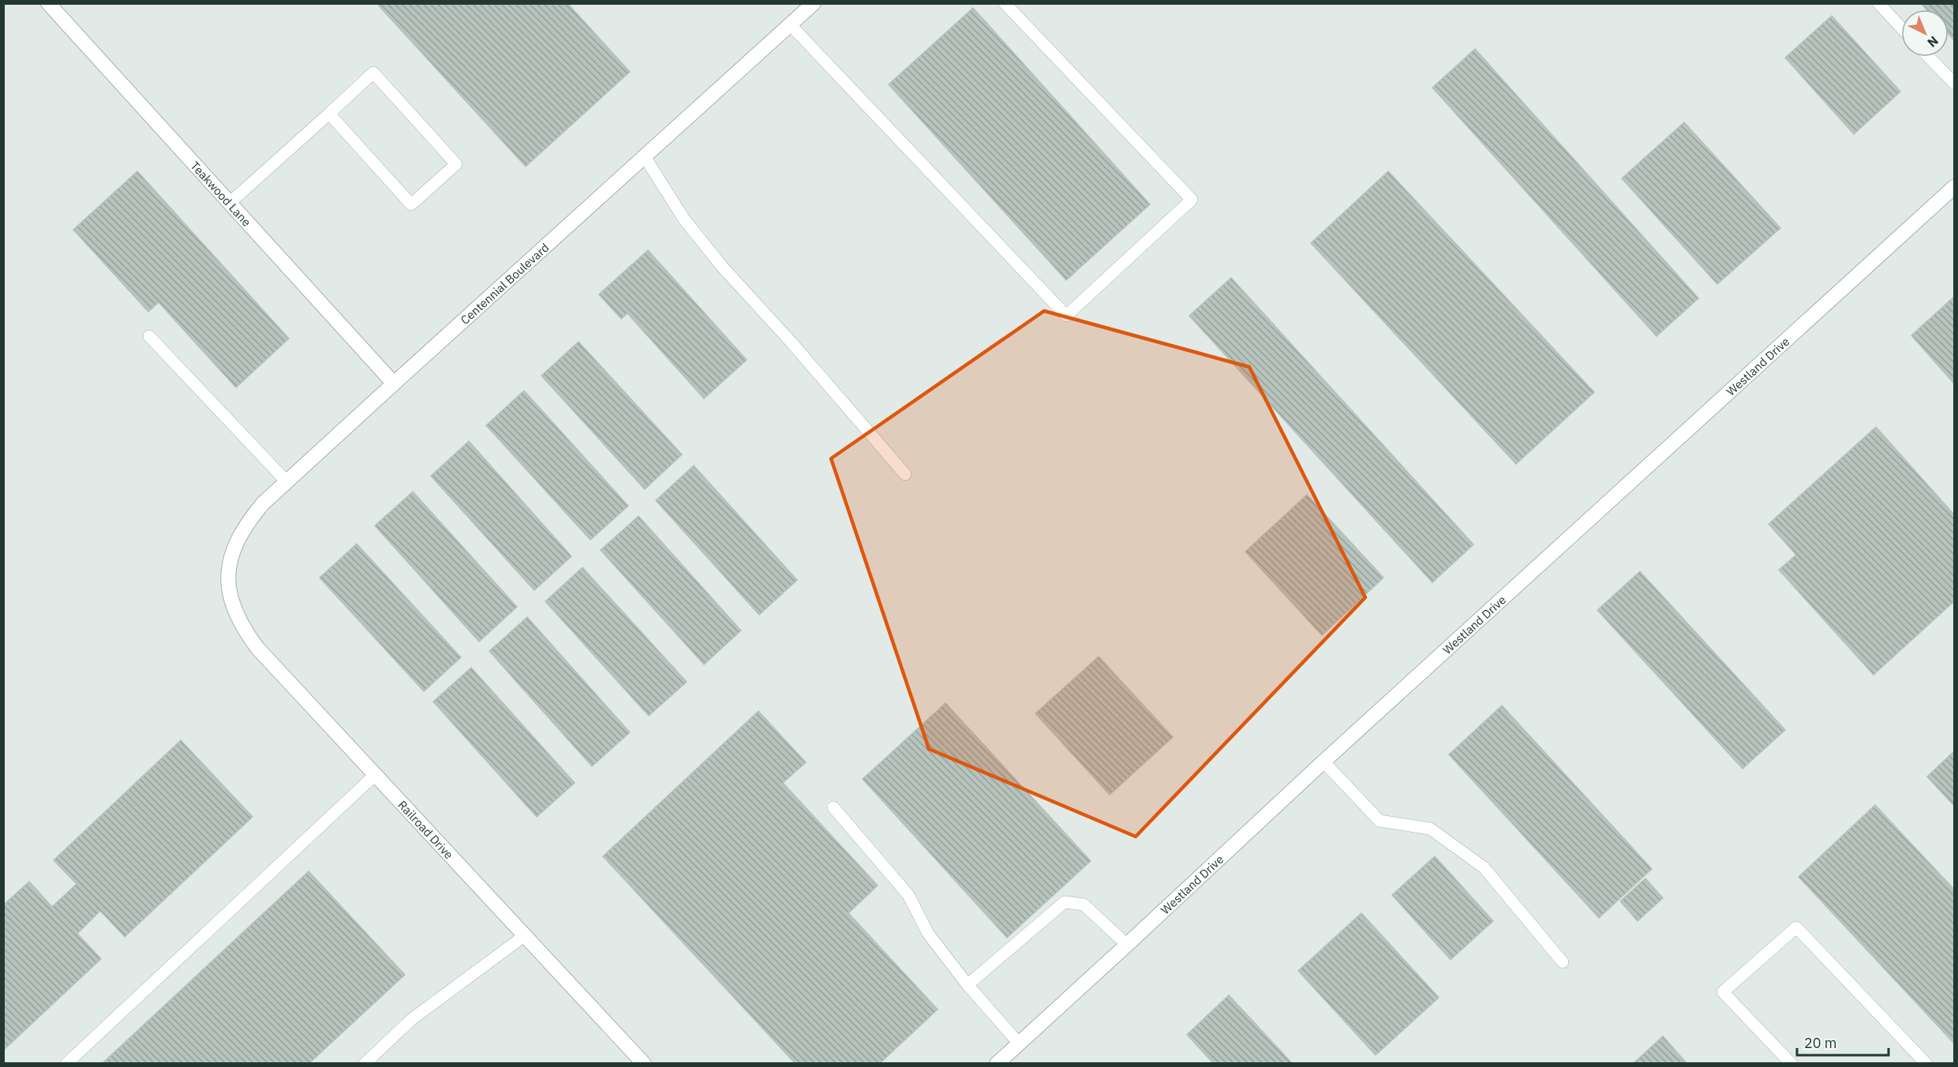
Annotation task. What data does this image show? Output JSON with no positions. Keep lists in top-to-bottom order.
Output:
{
  "streets": {
    "street": [
      "Teakwood Lane",
      "Centennial Boulevard",
      "Westland Drive",
      "Railroad Drive"
    ]
  },
  "crossings": [
    ["Teakwood Lane", "Centennial Boulevard"],
    ["Centennial Boulevard", "Railroad Drive"]
  ],
  "scale_bar": "20 m",
  "north": "bottom right"
}
